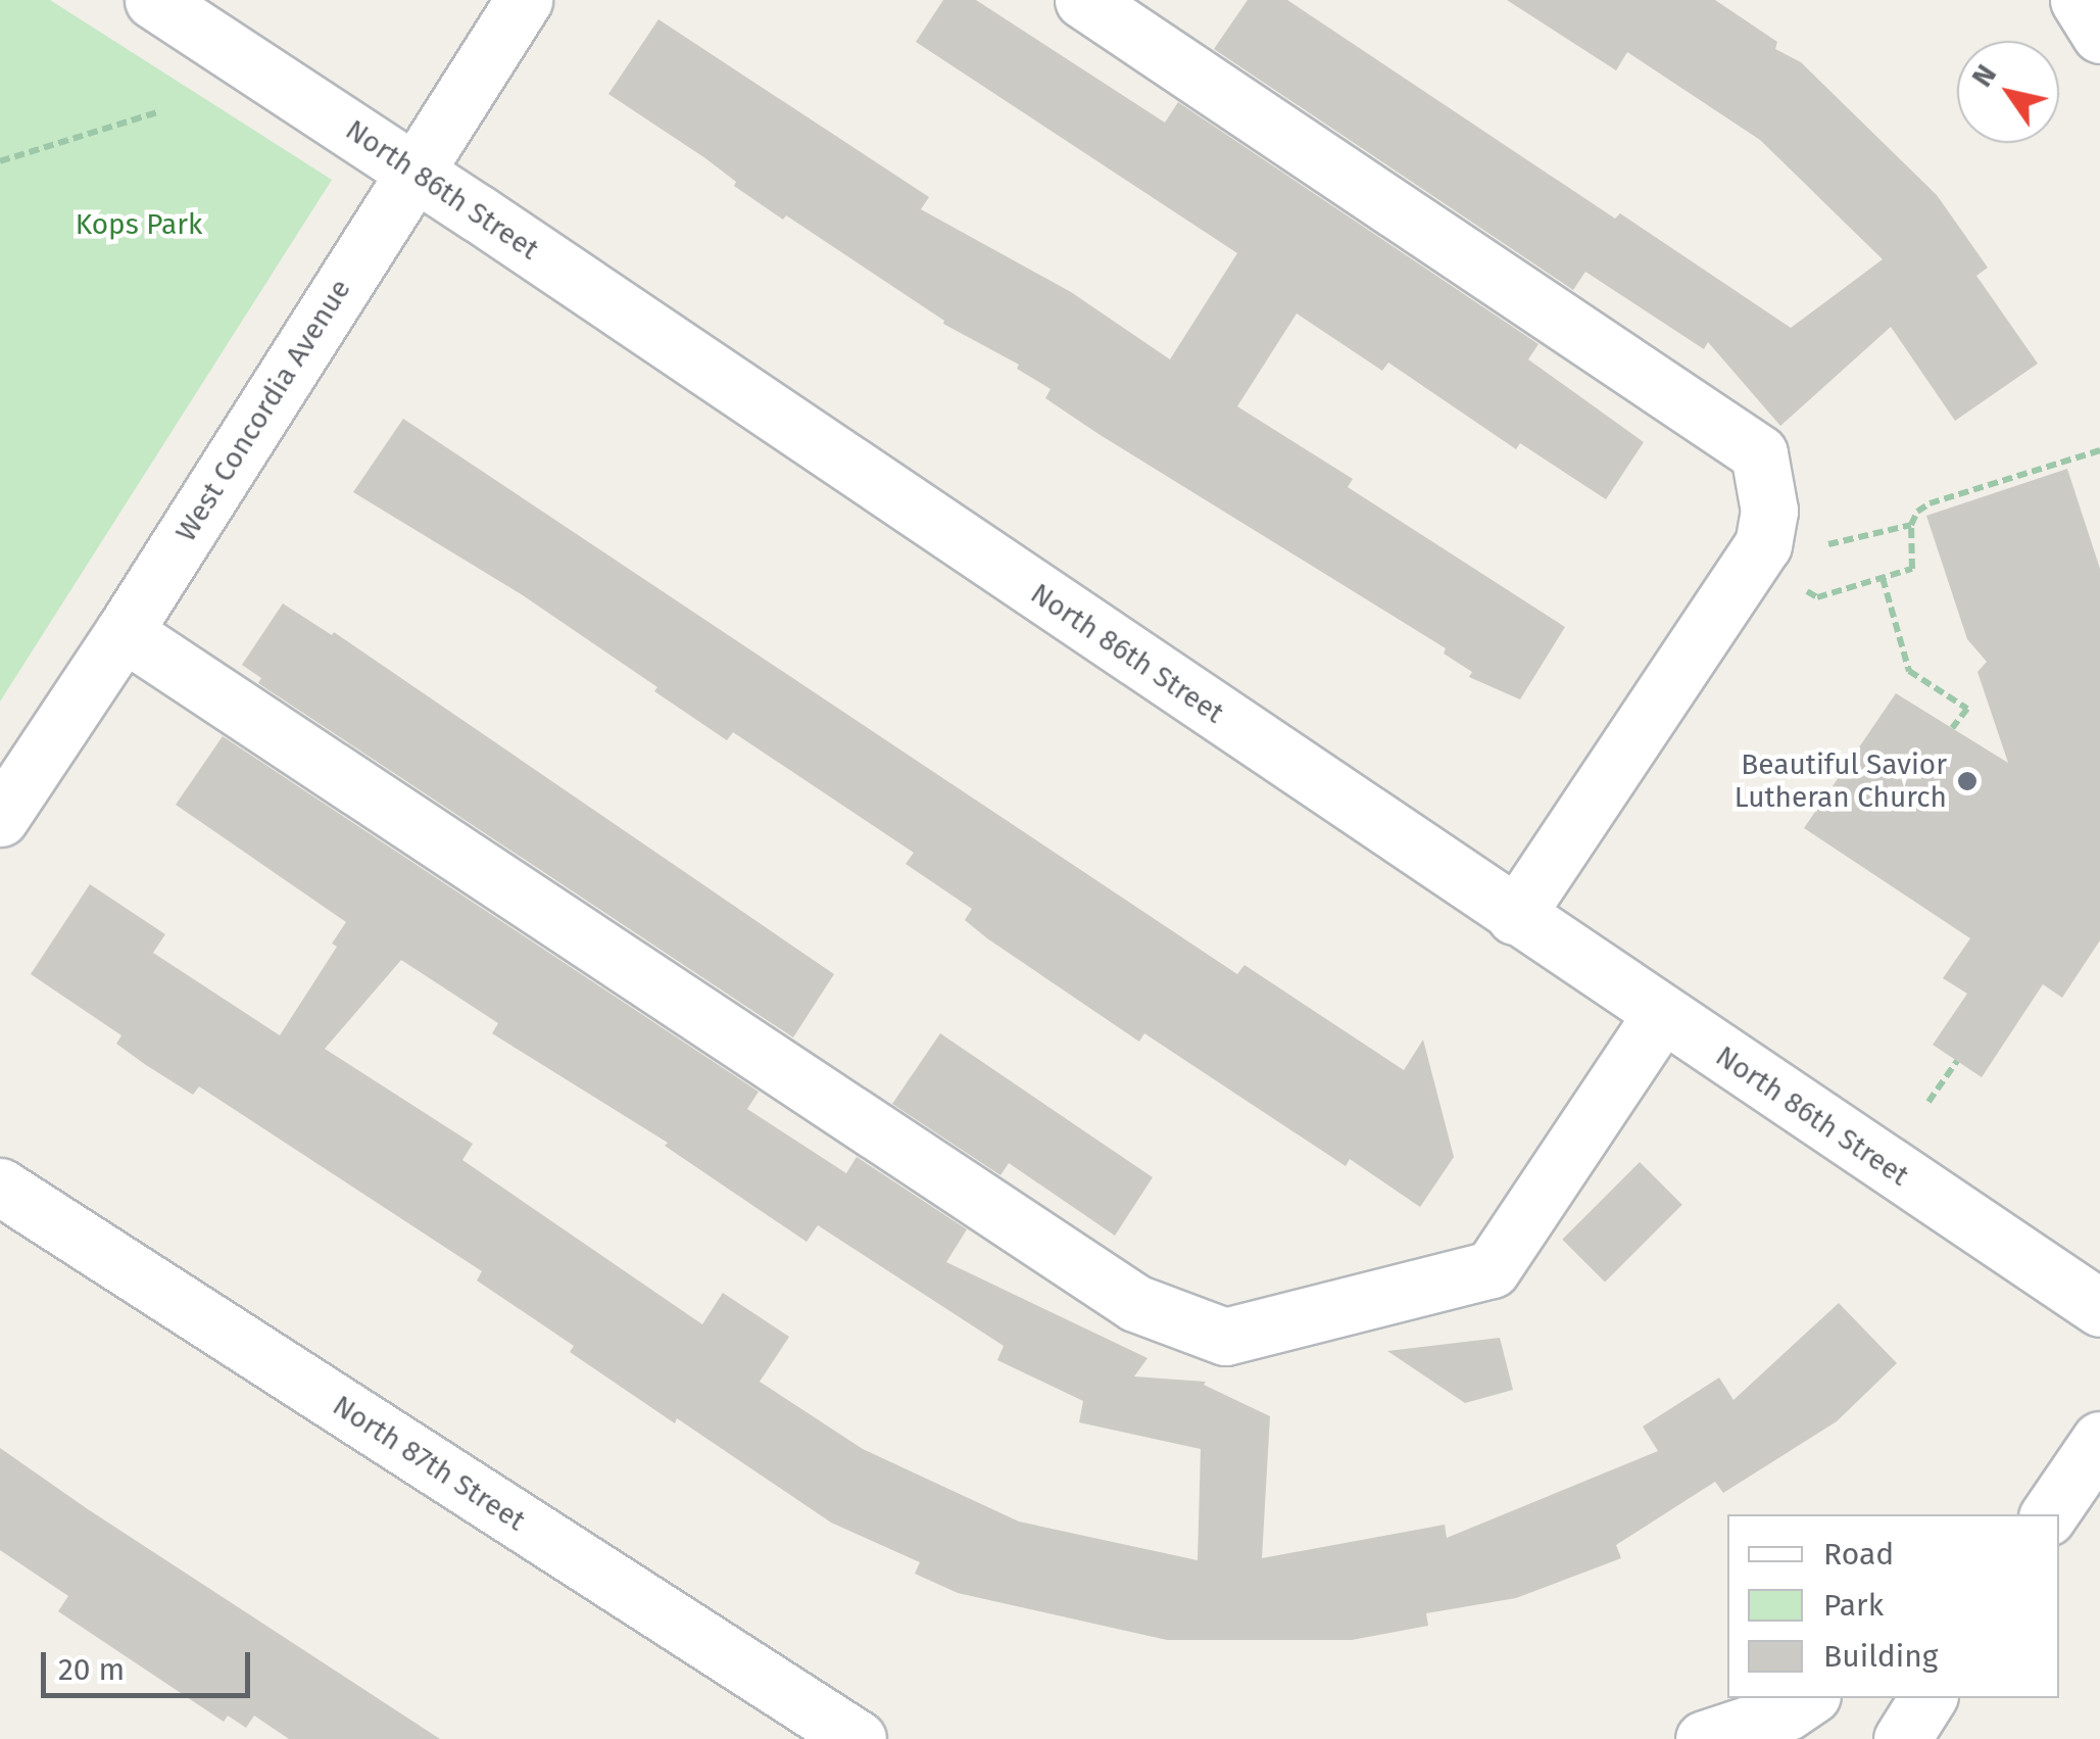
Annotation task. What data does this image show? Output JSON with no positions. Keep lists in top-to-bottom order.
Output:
{
  "streets": {
    "street": ["North 86th Street", "West Concordia Avenue", "North 87th Street"]
  },
  "crossings": [
    ["North 86th Street", "West Concordia Avenue"]
  ],
  "parks": ["Kops Park"],
  "places": ["Beautiful Savior Lutheran Church"],
  "legend": ["Road", "Park", "Building"],
  "scale_bar": "20 m",
  "north": "top left"
}
